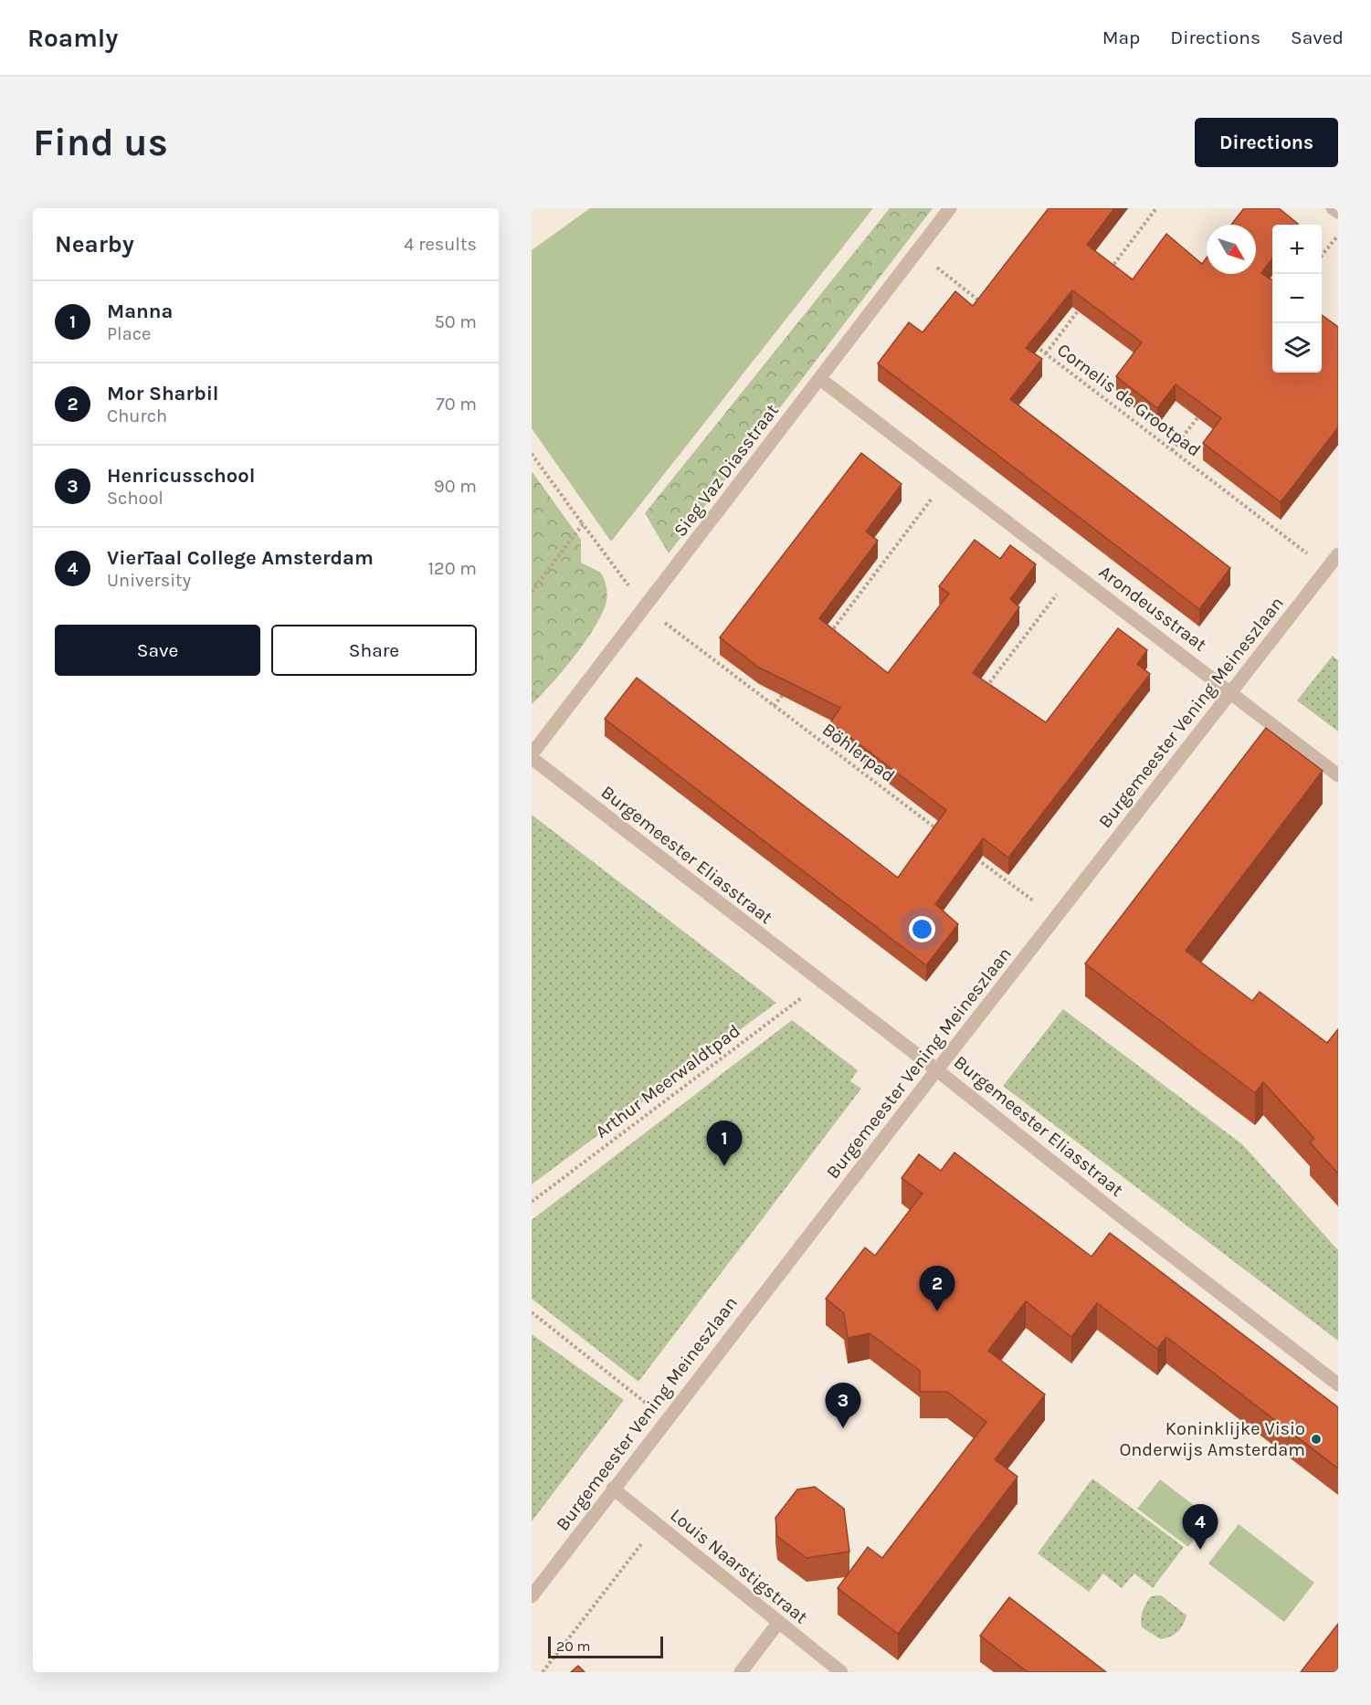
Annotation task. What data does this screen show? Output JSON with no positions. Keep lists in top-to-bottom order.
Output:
{
  "streets": {
    "street": [
      "Sieg Vaz Diasstraat",
      "Arondeusstraat",
      "Burgemeester Vening Meineszlaan",
      "Burgemeester Eliasstraat",
      "Louis Naarstigstraat"
    ],
    "path": ["Cornelis de Grootpad", "Böhlerpad", "Arthur Meerwaldtpad"]
  },
  "crossings": [
    ["Cornelis de Grootpad", "Burgemeester Vening Meineszlaan"],
    ["Sieg Vaz Diasstraat", "Arondeusstraat"],
    ["Sieg Vaz Diasstraat", "Böhlerpad"],
    ["Sieg Vaz Diasstraat", "Burgemeester Eliasstraat"],
    ["Arondeusstraat", "Burgemeester Vening Meineszlaan"],
    ["Burgemeester Vening Meineszlaan", "Burgemeester Eliasstraat"],
    ["Burgemeester Vening Meineszlaan", "Louis Naarstigstraat"],
    ["Burgemeester Eliasstraat", "Arthur Meerwaldtpad"]
  ],
  "places": ["Koninklijke Visio Onderwijs Amsterdam"],
  "scale_bar": "20 m",
  "north": "bottom right",
  "page": {
    "header": "Roamly",
    "nav": ["Map", "Directions", "Saved"],
    "buttons": [
      "Directions",
      ["Save", "Share"]
    ],
    "title": "Find us",
    "heading": ["Nearby", "4 results"],
    "map_buttons": ["+", "−"],
    "list": [
      {
        "mark": "1",
        "name": "Manna",
        "note": "Place",
        "value": "50 m"
      },
      {
        "mark": "2",
        "name": "Mor Sharbil",
        "note": "Church",
        "value": "70 m"
      },
      {
        "mark": "3",
        "name": "Henricusschool",
        "note": "School",
        "value": "90 m"
      },
      {
        "mark": "4",
        "name": "VierTaal College Amsterdam",
        "note": "University",
        "value": "120 m"
      }
    ],
    "pins": [
      "1",
      "2",
      "3",
      "4"
    ],
    "scale": "20 m"
  }
}
